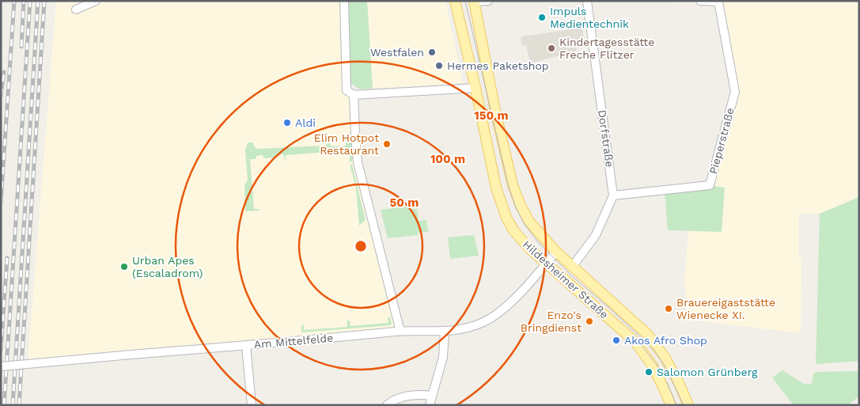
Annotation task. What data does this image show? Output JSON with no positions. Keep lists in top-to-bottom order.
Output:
{
  "streets": {
    "main road": ["Hildesheimer Straße"],
    "street": ["Dorfstraße", "Pieperstraße", "Am Mittelfelde"]
  },
  "crossings": [
    ["Dorfstraße", "Pieperstraße"],
    ["Hildesheimer Straße", "Am Mittelfelde"]
  ],
  "places": [
    "Impuls Medientechnik",
    "Kindertagesstätte Freche Flitzer",
    "Westfalen",
    "Hermes Paketshop",
    "Aldi",
    "Elim Hotpot Restaurant",
    "Urban Apes (Escaladrom)",
    "Brauereigaststätte Wienecke XI.",
    "Enzo's Bringdienst",
    "Akos Afro Shop",
    "Salomon Grünberg"
  ],
  "rings": ["150 m", "100 m", "50 m"]
}
